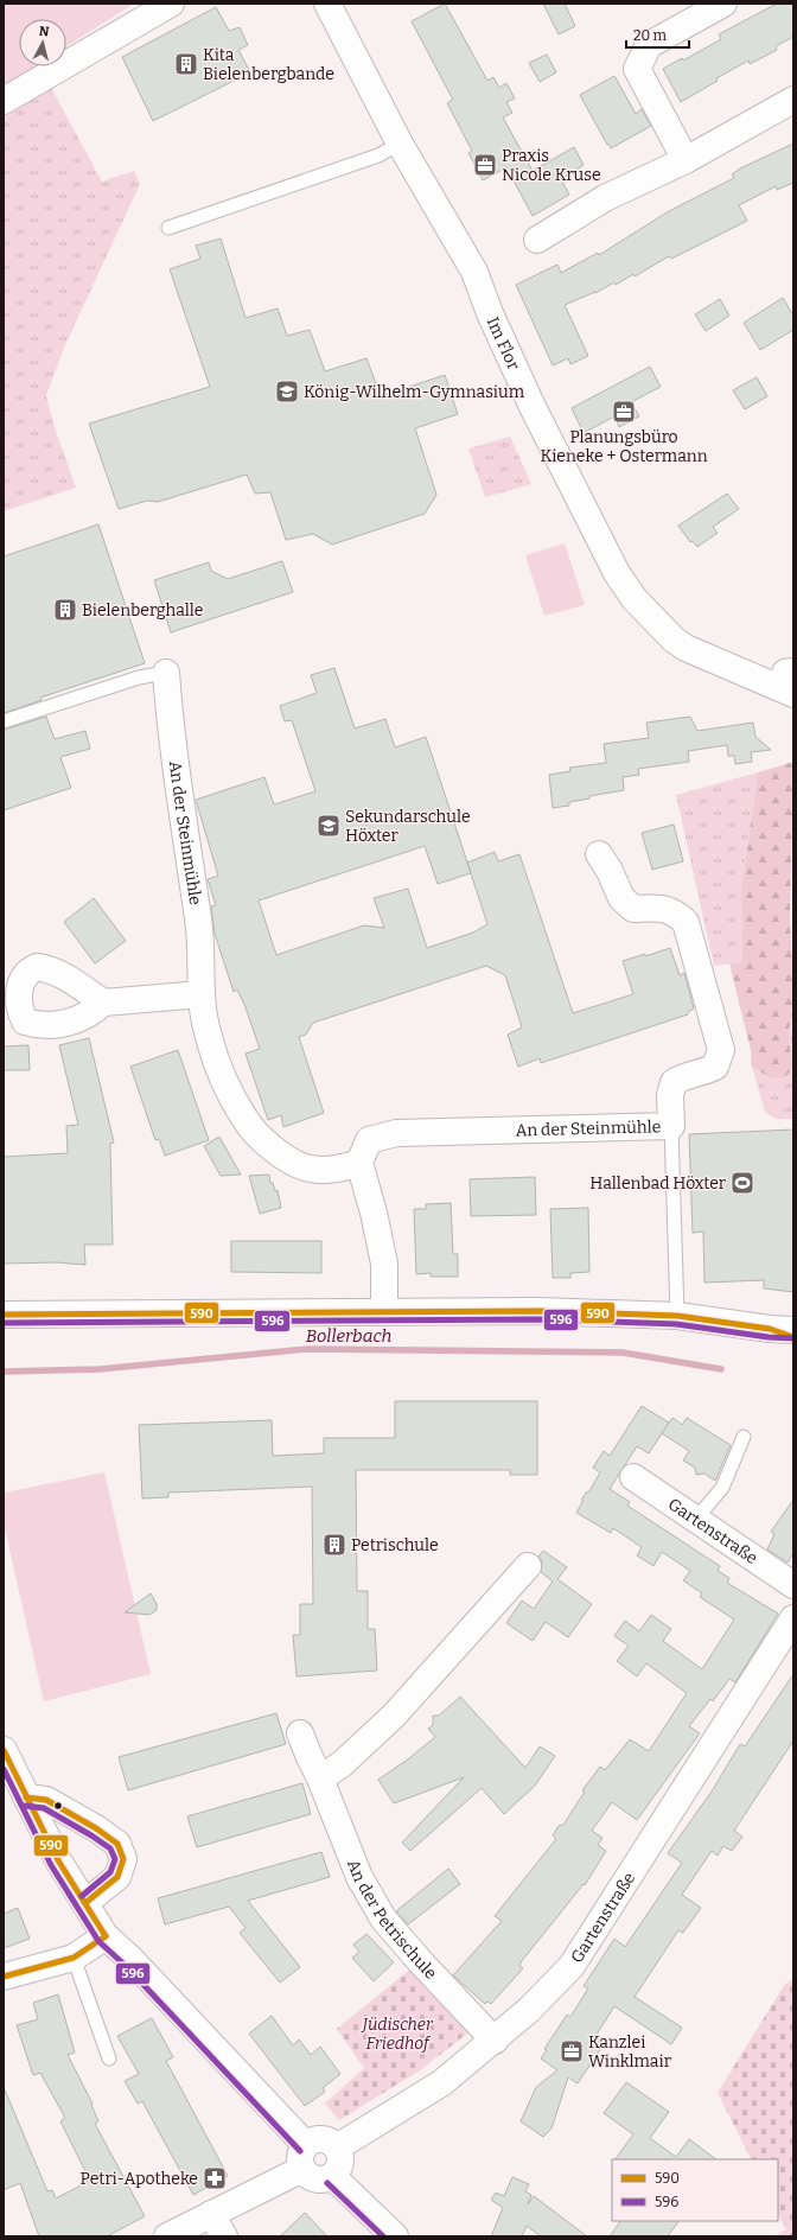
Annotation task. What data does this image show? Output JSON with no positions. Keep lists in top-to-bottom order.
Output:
{
  "streets": {
    "street": [
      "Im Flor",
      "An der Steinmühle",
      "Gartenstraße",
      "An der Petrischule"
    ]
  },
  "crossings": [
    ["Gartenstraße", "An der Petrischule"]
  ],
  "water": ["Bollerbach"],
  "parks": ["Jüdischer Friedhof"],
  "places": {
    "building": ["Kita Bielenbergbande", "Bielenberghalle", "Petrischule"],
    "office": ["Praxis Nicole Kruse", "Planungsbüro Kieneke + Ostermann", "Kanzlei Winklmair"],
    "school or university": ["König-Wilhelm-Gymnasium", "Sekundarschule Höxter"],
    "sports": ["Hallenbad Höxter"],
    "pharmacy": ["Petri-Apotheke"]
  },
  "lines": ["transit line 590", "transit line 596"],
  "legend": ["590", "596"],
  "scale_bar": "20 m",
  "north": "top"
}
